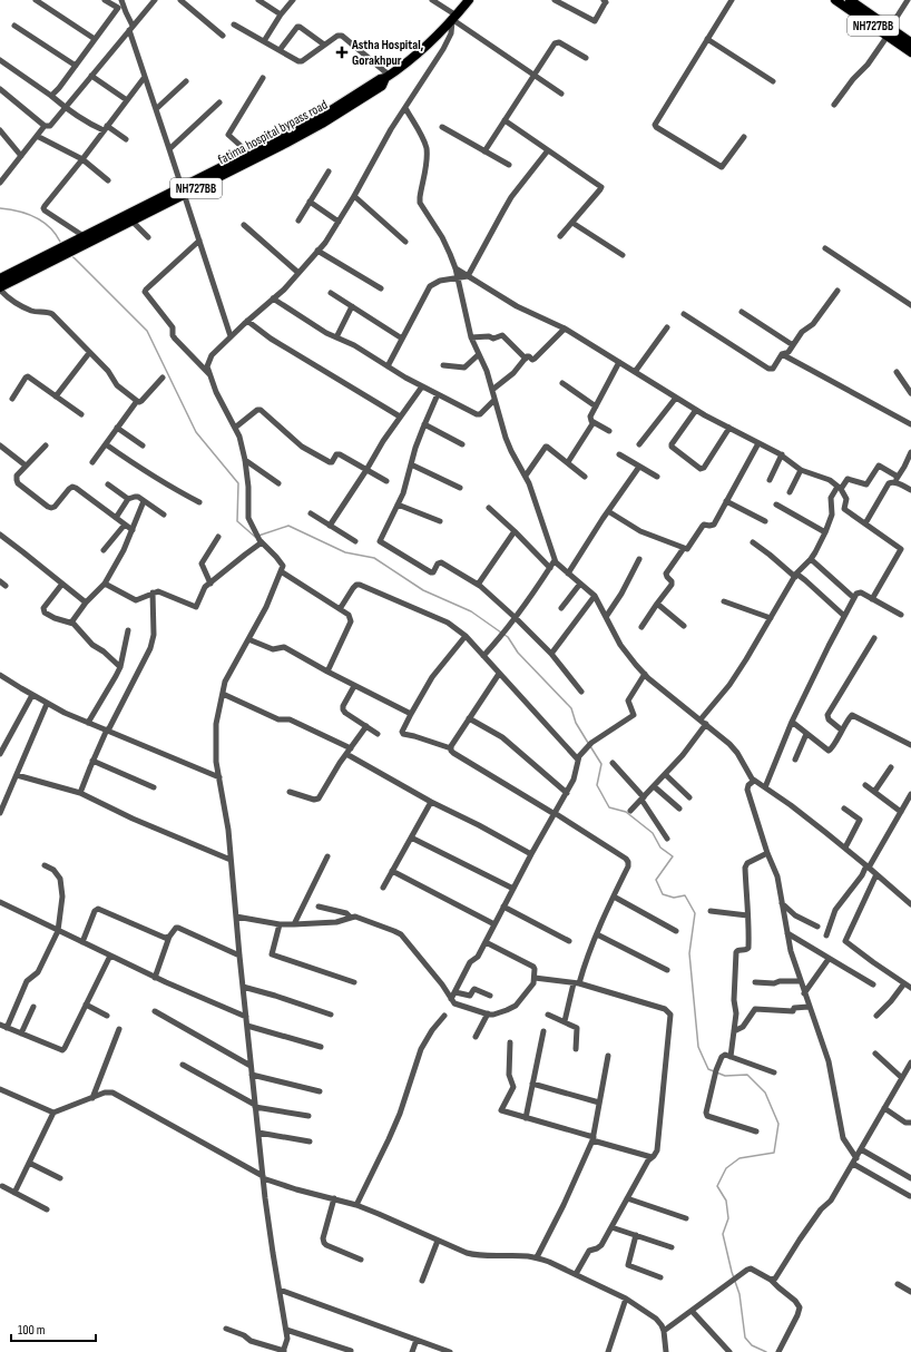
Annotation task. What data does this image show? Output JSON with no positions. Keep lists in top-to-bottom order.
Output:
{
  "streets": {
    "highway": ["NH727BB", "fatima hospital bypass road"]
  },
  "places": {
    "health": ["Astha Hospital, Gorakhpur"]
  },
  "scale_bar": "100 m"
}
